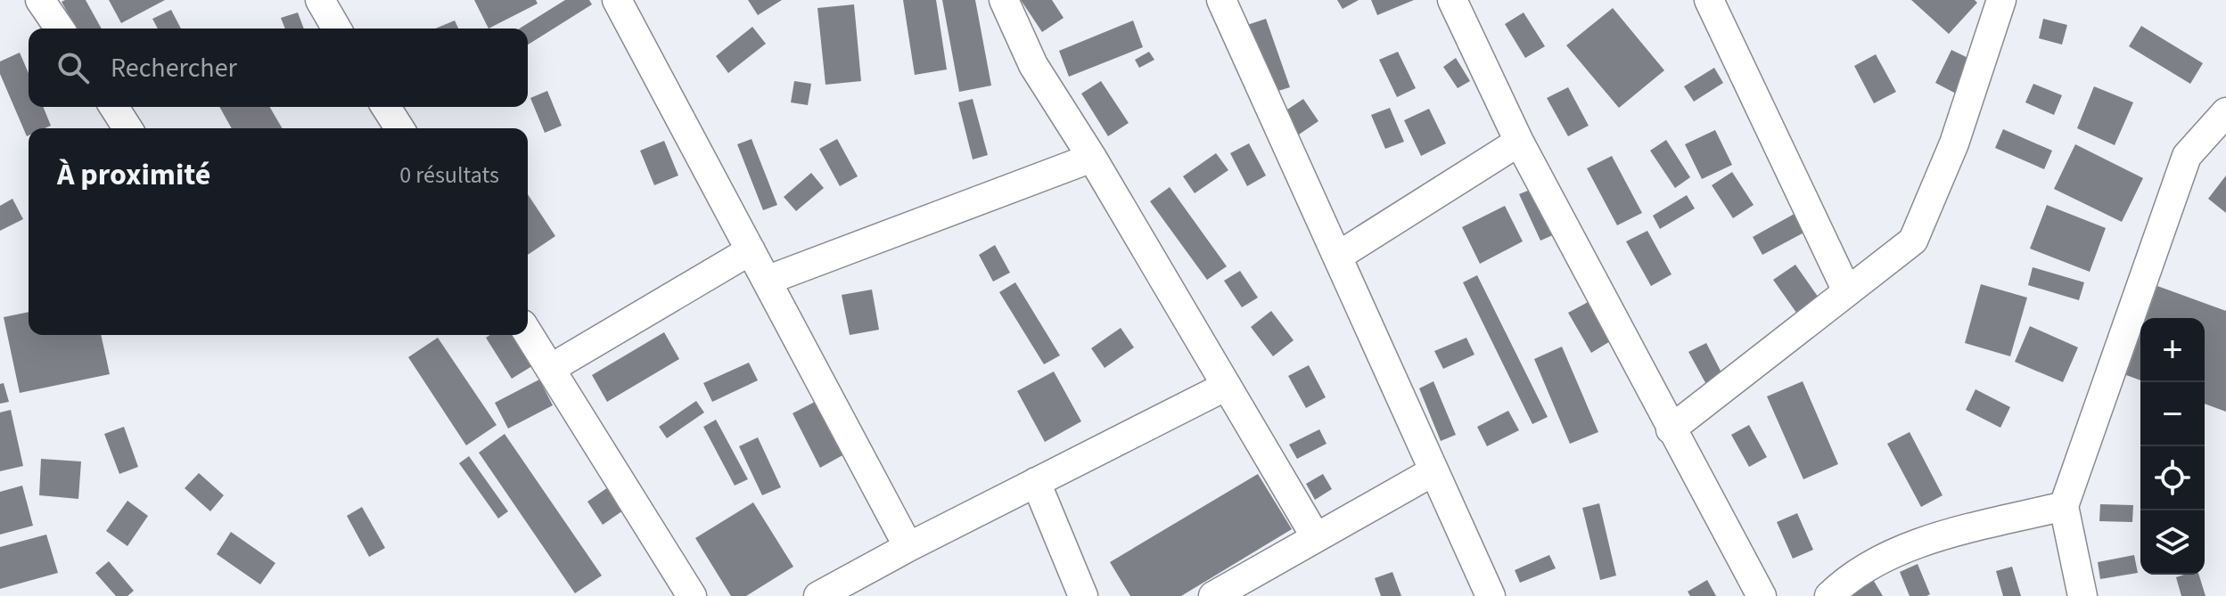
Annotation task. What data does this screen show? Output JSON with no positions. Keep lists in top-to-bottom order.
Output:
{
  "page": {
    "search": "Rechercher",
    "heading": ["À proximité", "0 résultats"],
    "map_buttons": ["+", "−"]
  }
}
